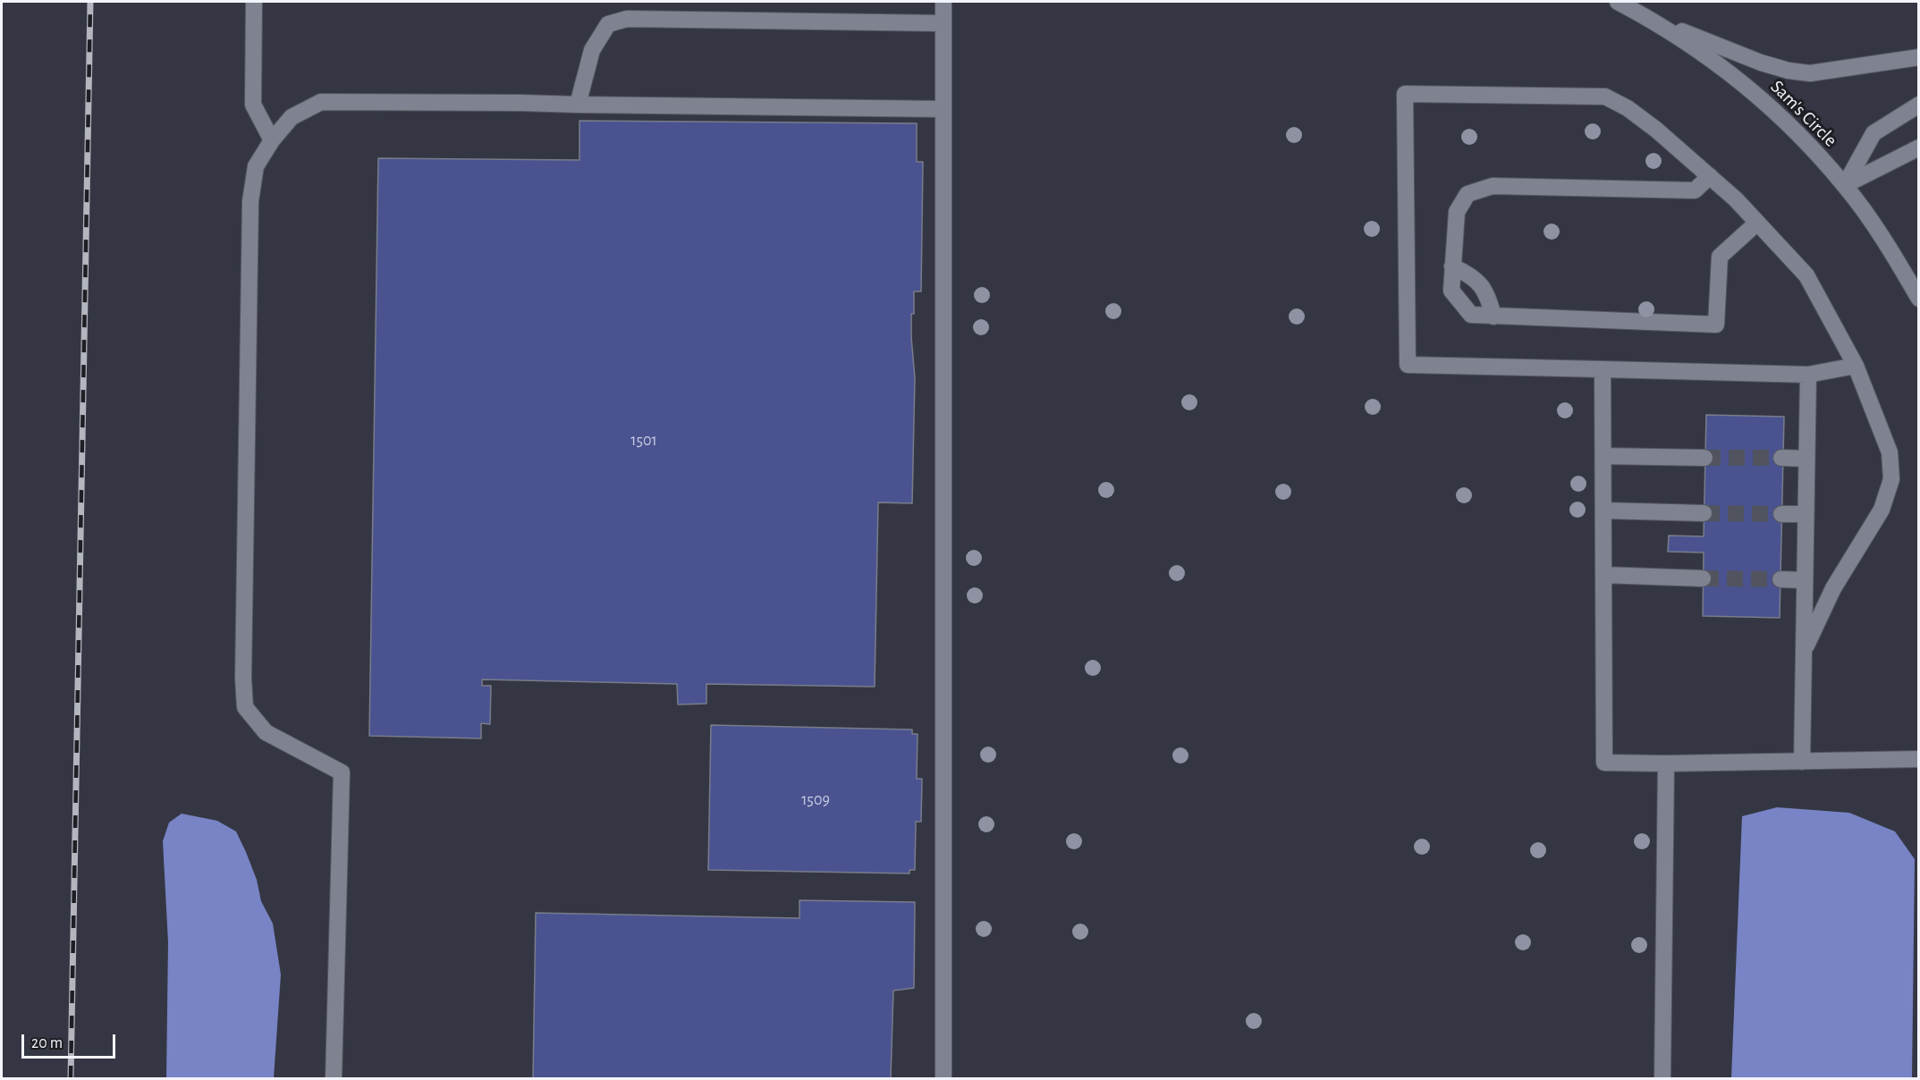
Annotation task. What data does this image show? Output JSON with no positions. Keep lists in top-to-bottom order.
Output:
{
  "streets": {
    "street": ["Sam's Circle"]
  },
  "house_numbers": ["1501", "1509"],
  "scale_bar": "20 m"
}
